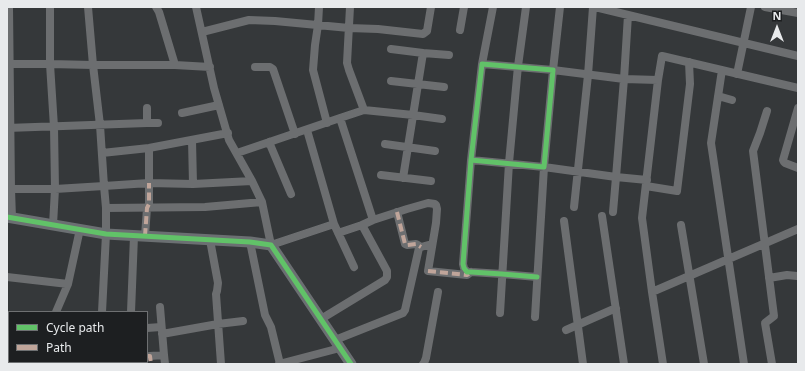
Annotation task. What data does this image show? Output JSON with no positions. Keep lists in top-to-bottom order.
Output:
{
  "legend": ["Cycle path", "Path"],
  "north": "top"
}
